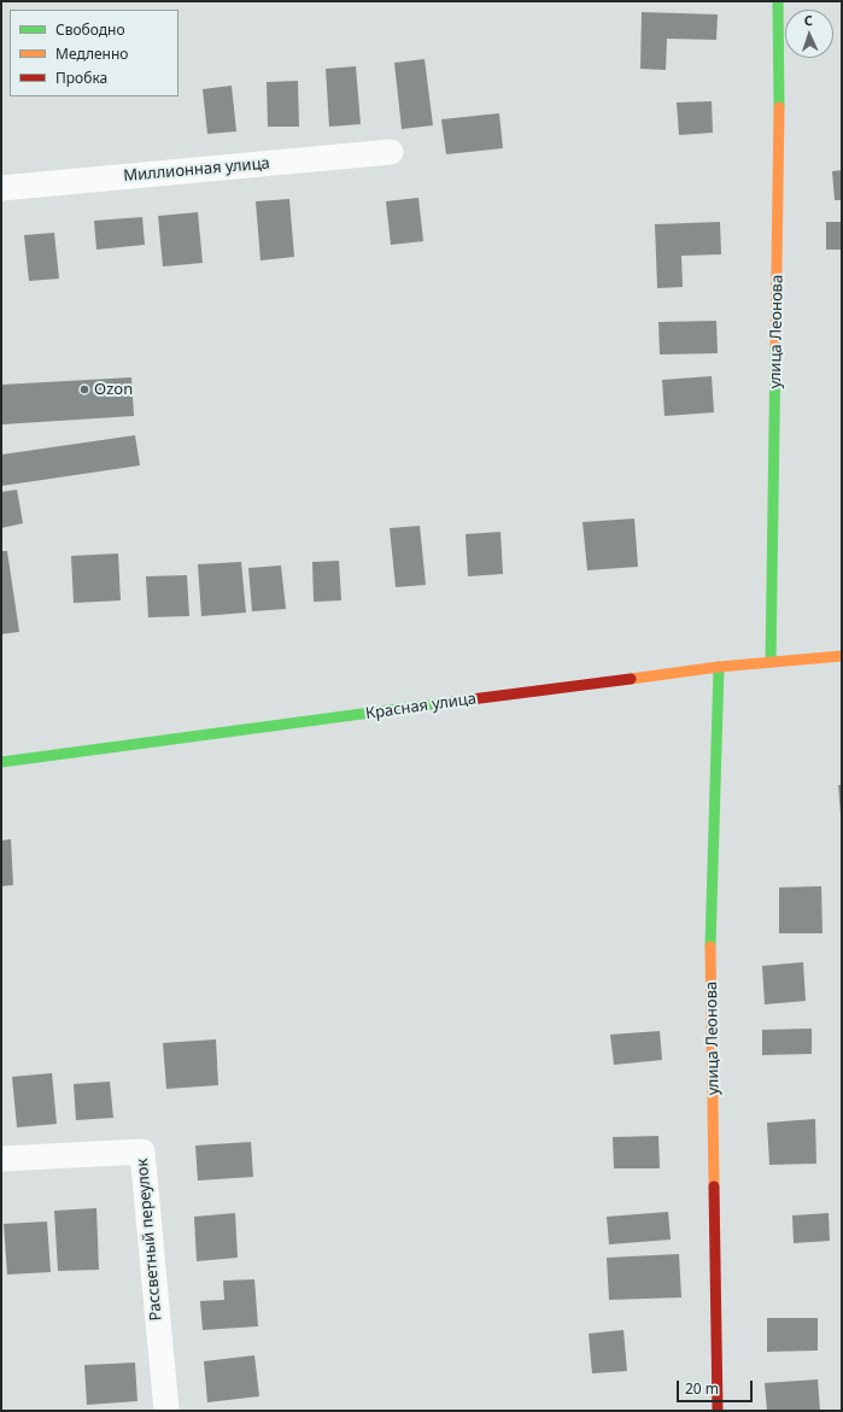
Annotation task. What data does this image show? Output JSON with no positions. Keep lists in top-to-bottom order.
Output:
{
  "streets": {
    "street": [
      "Миллионная улица",
      "улица Леонова",
      "Красная улица",
      "Рассветный переулок"
    ]
  },
  "crossings": [
    ["улица Леонова", "Красная улица"]
  ],
  "places": ["Ozon"],
  "legend": ["Свободно", "Медленно", "Пробка"],
  "scale_bar": "20 m",
  "north": "top"
}
